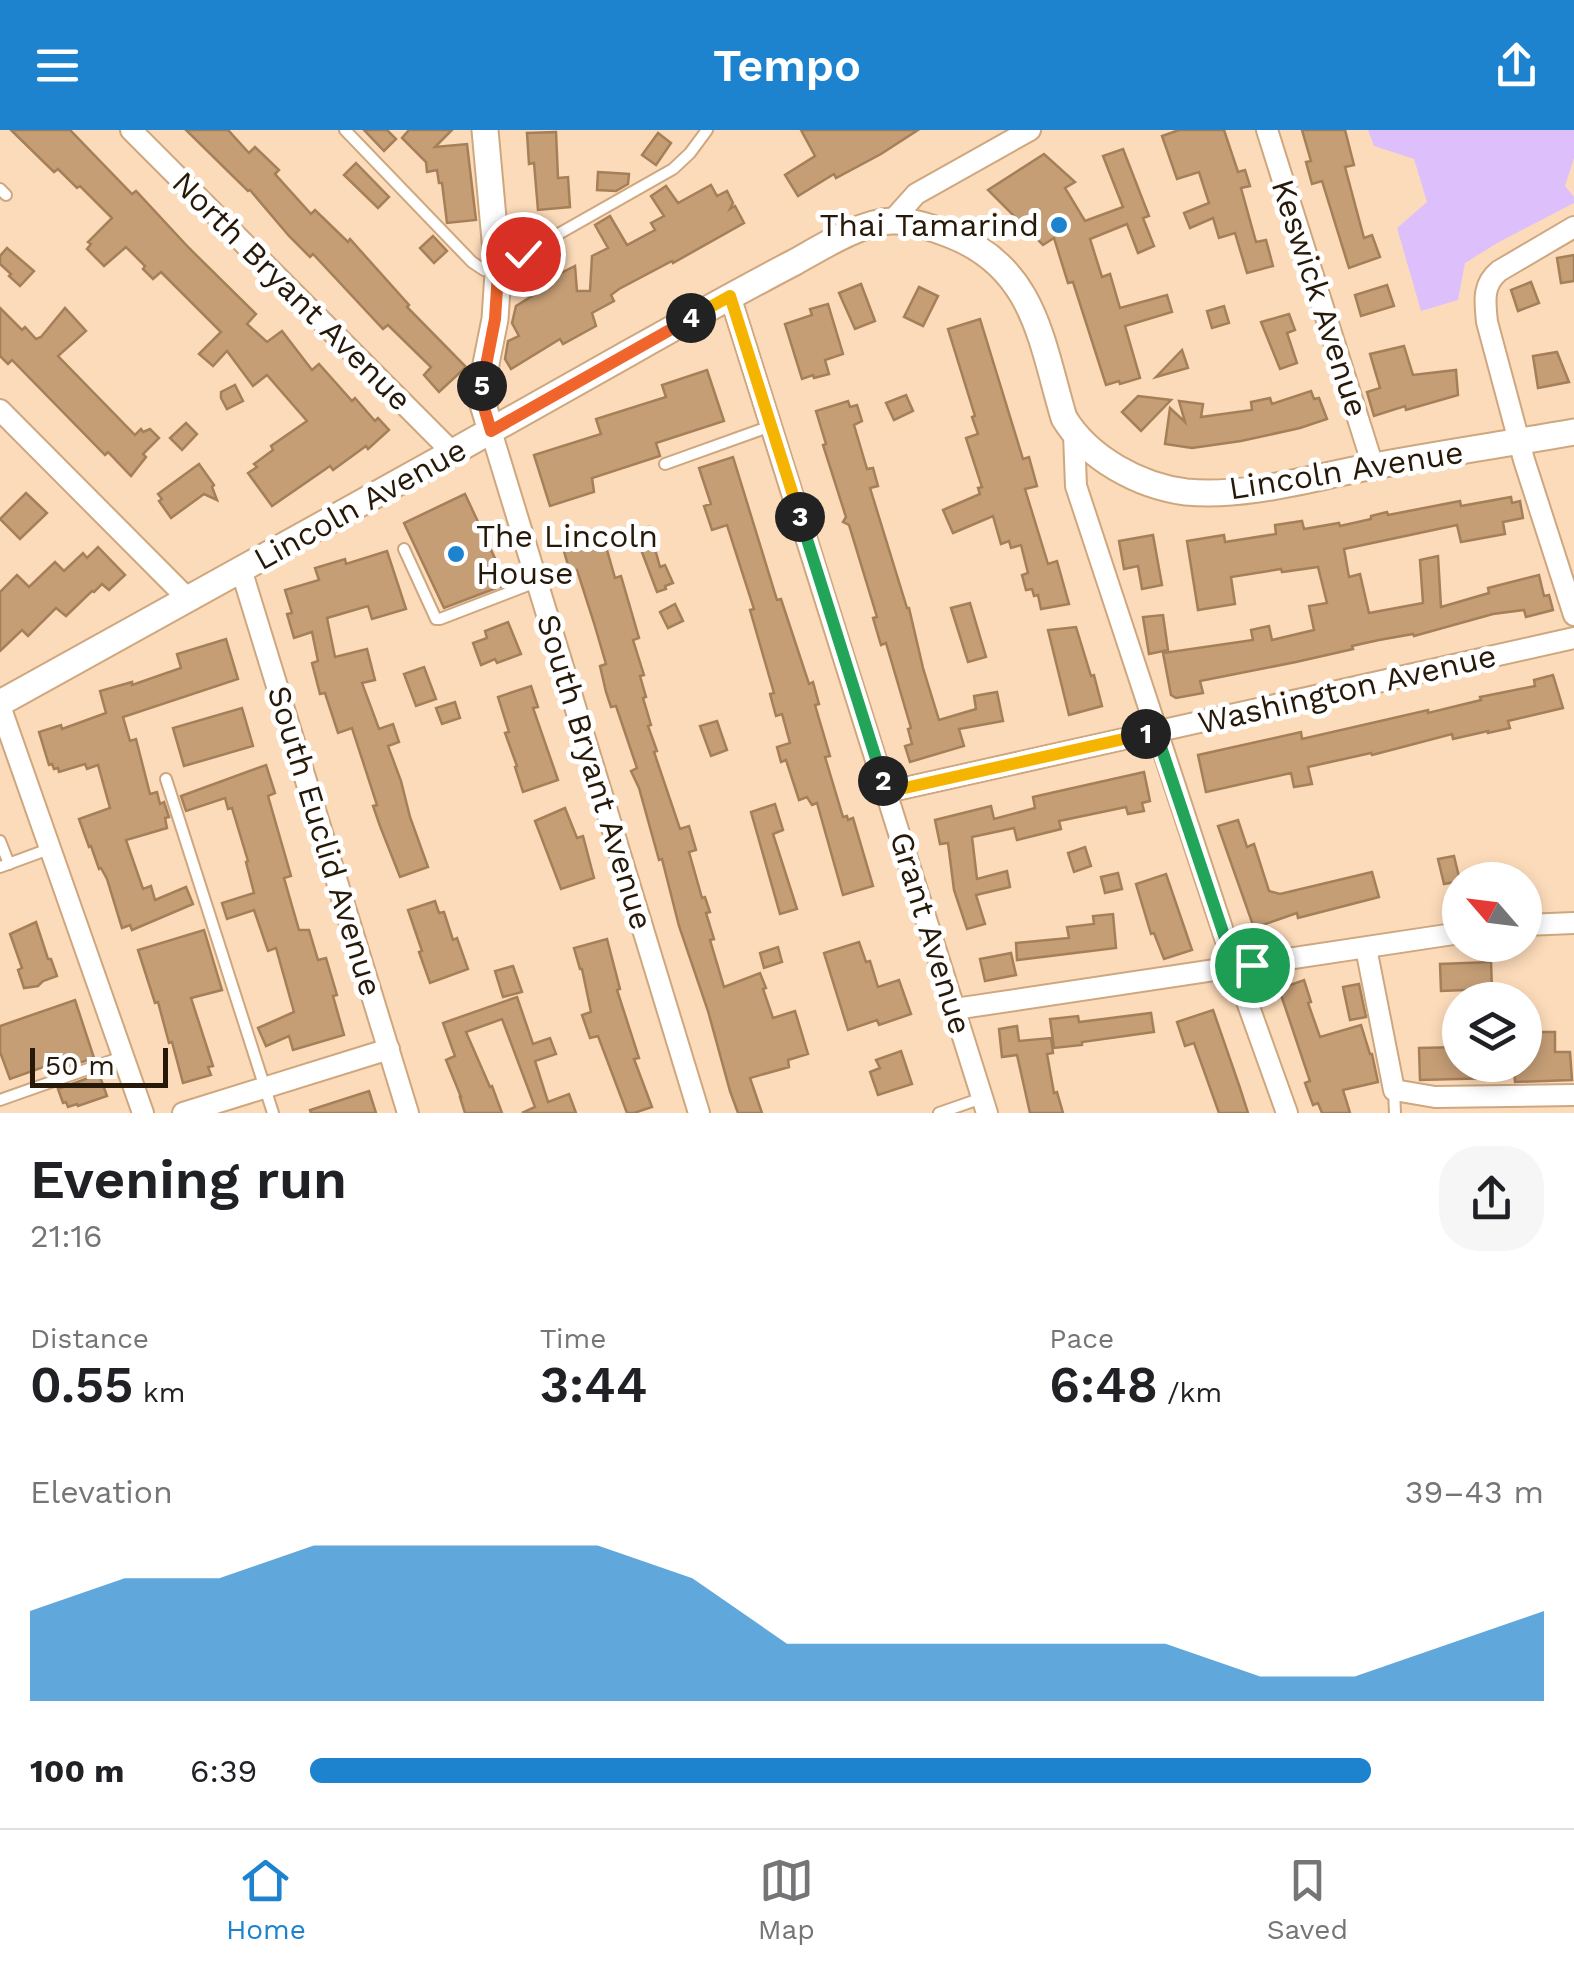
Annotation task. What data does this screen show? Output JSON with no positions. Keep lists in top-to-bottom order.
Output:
{
  "streets": {
    "street": [
      "North Bryant Avenue",
      "Keswick Avenue",
      "Lincoln Avenue",
      "Washington Avenue",
      "South Bryant Avenue",
      "South Euclid Avenue",
      "Grant Avenue"
    ]
  },
  "crossings": [
    ["North Bryant Avenue", "Lincoln Avenue"],
    ["Keswick Avenue", "Lincoln Avenue"],
    ["Lincoln Avenue", "South Bryant Avenue"],
    ["Lincoln Avenue", "South Euclid Avenue"],
    ["Lincoln Avenue", "Grant Avenue"],
    ["Washington Avenue", "Grant Avenue"]
  ],
  "places": ["Thai Tamarind", "The Lincoln House"],
  "scale_bar": "50 m",
  "north": "top left",
  "page": {
    "header": "Tempo",
    "pins": [
      "4",
      "5",
      "3",
      "1",
      "2"
    ],
    "scale": "50 m",
    "heading": ["Evening run", "21:16"],
    "stats": [
      ["Distance", "0.55 km"],
      ["Time", "3:44"],
      ["Pace", "6:48 /km"]
    ],
    "chart": ["Elevation", "39–43 m"],
    "list": [
      {
        "name": "100 m",
        "note": "6:39"
      }
    ],
    "tabs": ["Home", "Map", "Saved"]
  }
}
